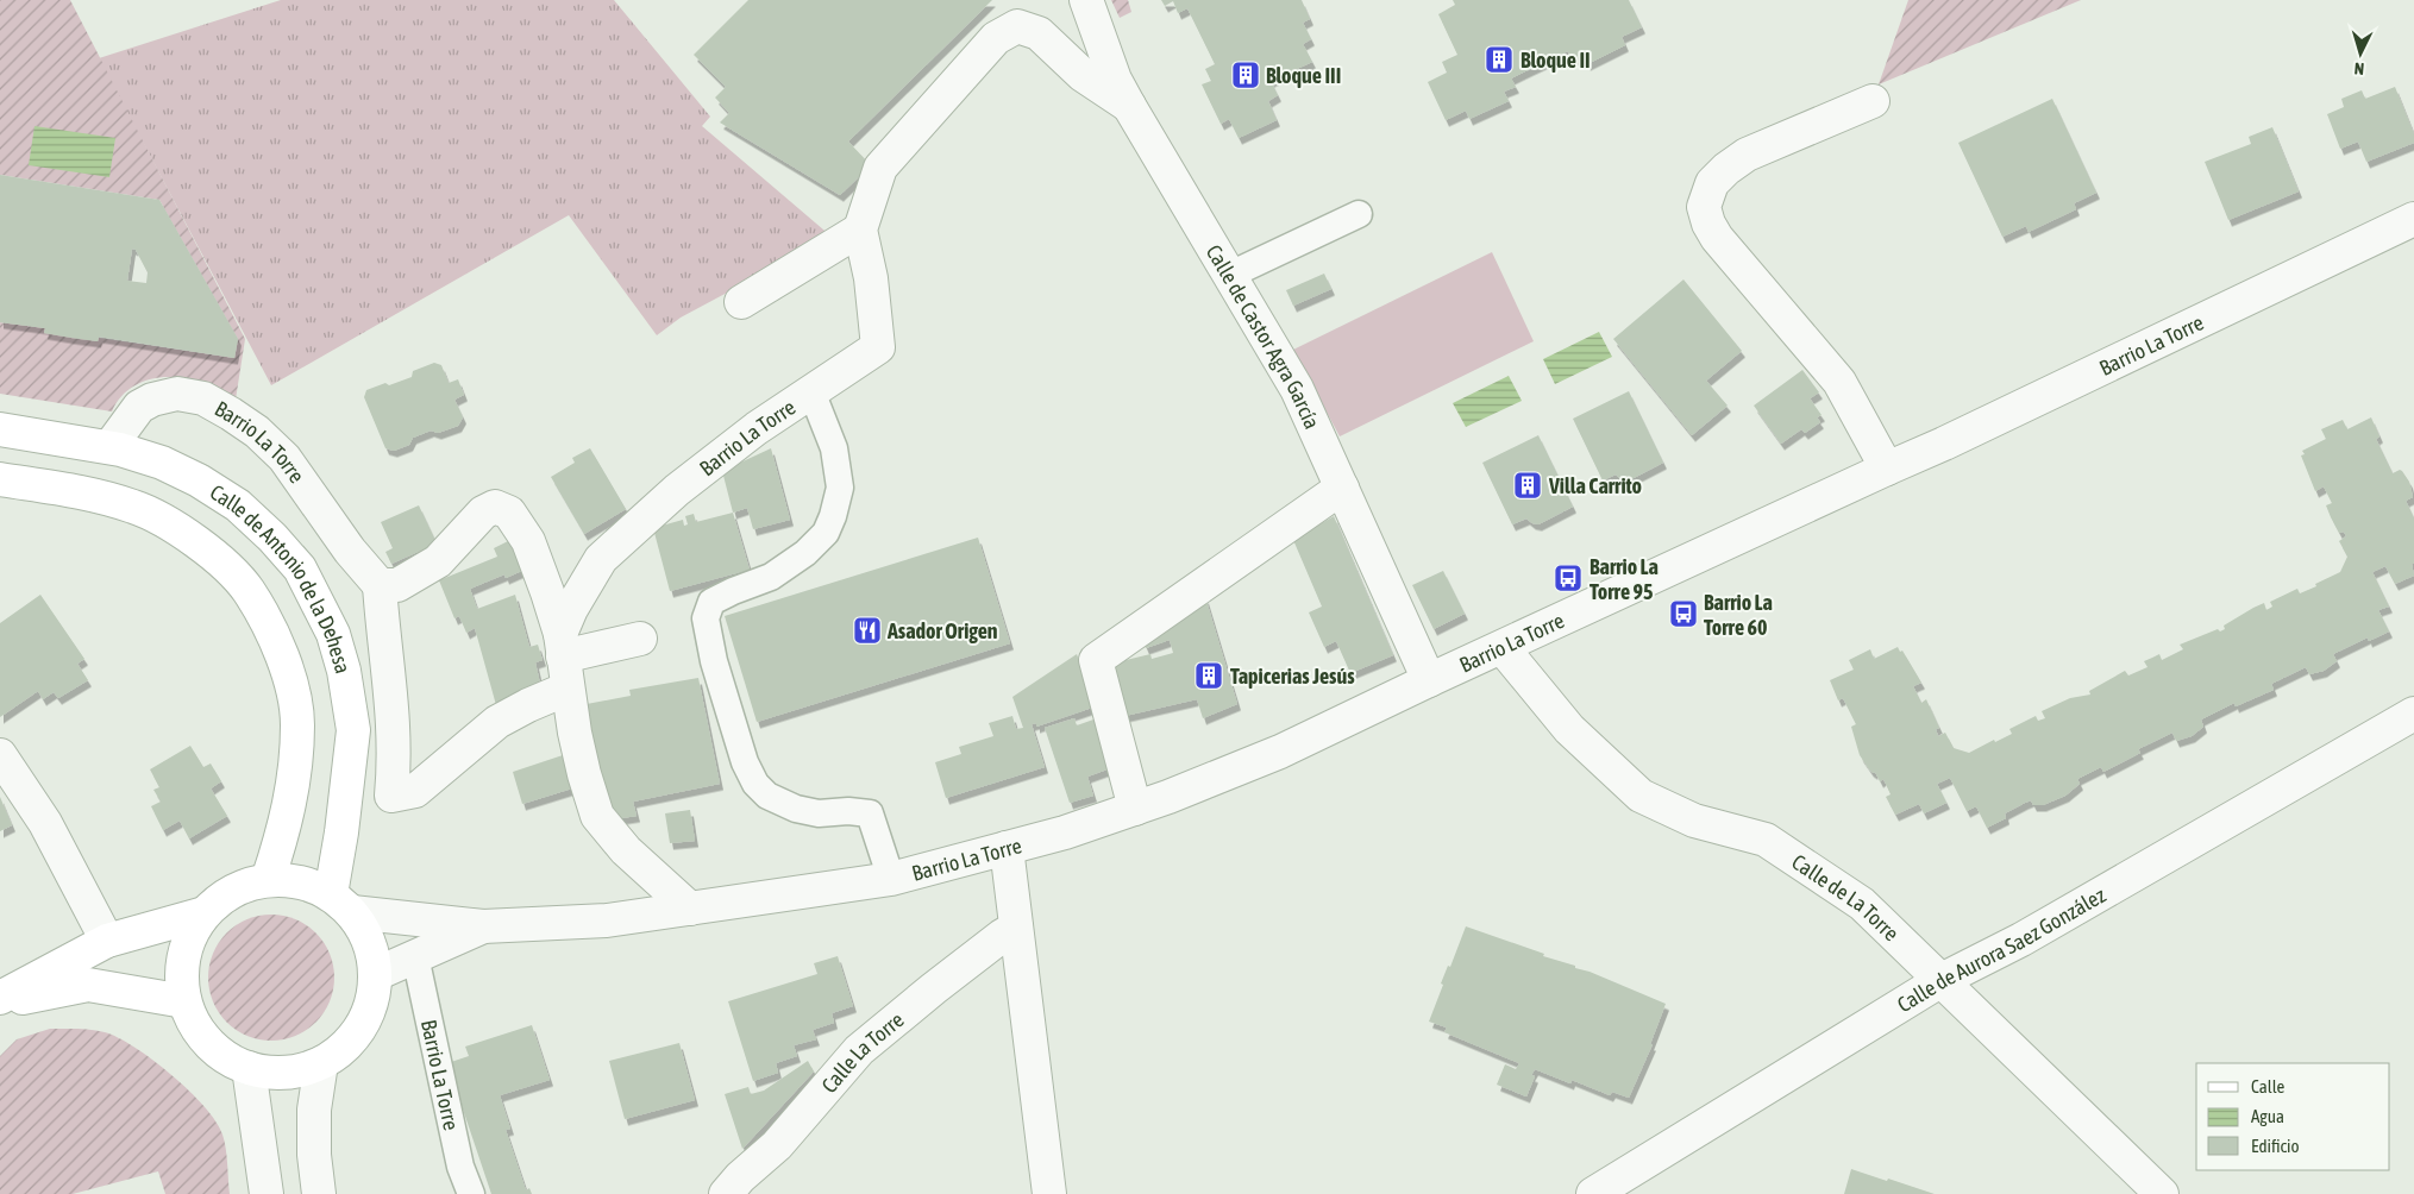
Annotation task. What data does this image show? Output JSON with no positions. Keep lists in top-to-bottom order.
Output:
{
  "streets": {
    "main road": ["Barrio La Torre", "Calle de Antonio de la Dehesa"],
    "street": [
      "Calle de Castor Agra García",
      "Calle de La Torre",
      "Calle de Aurora Saez González",
      "Calle La Torre"
    ]
  },
  "crossings": [
    ["Calle de Castor Agra García", "Barrio La Torre"],
    ["Barrio La Torre", "Calle de Antonio de la Dehesa"],
    ["Barrio La Torre", "Calle de La Torre"],
    ["Calle de La Torre", "Calle de Aurora Saez González"]
  ],
  "places": {
    "building": [
      "Bloque II",
      "Bloque III",
      "Villa Carrito",
      "Tapicerias Jesús"
    ],
    "bus stop": ["Barrio La Torre 95", "Barrio La Torre 60"],
    "restaurant": ["Asador Origen"]
  },
  "legend": ["Calle", "Agua", "Edificio"],
  "north": "bottom"
}
